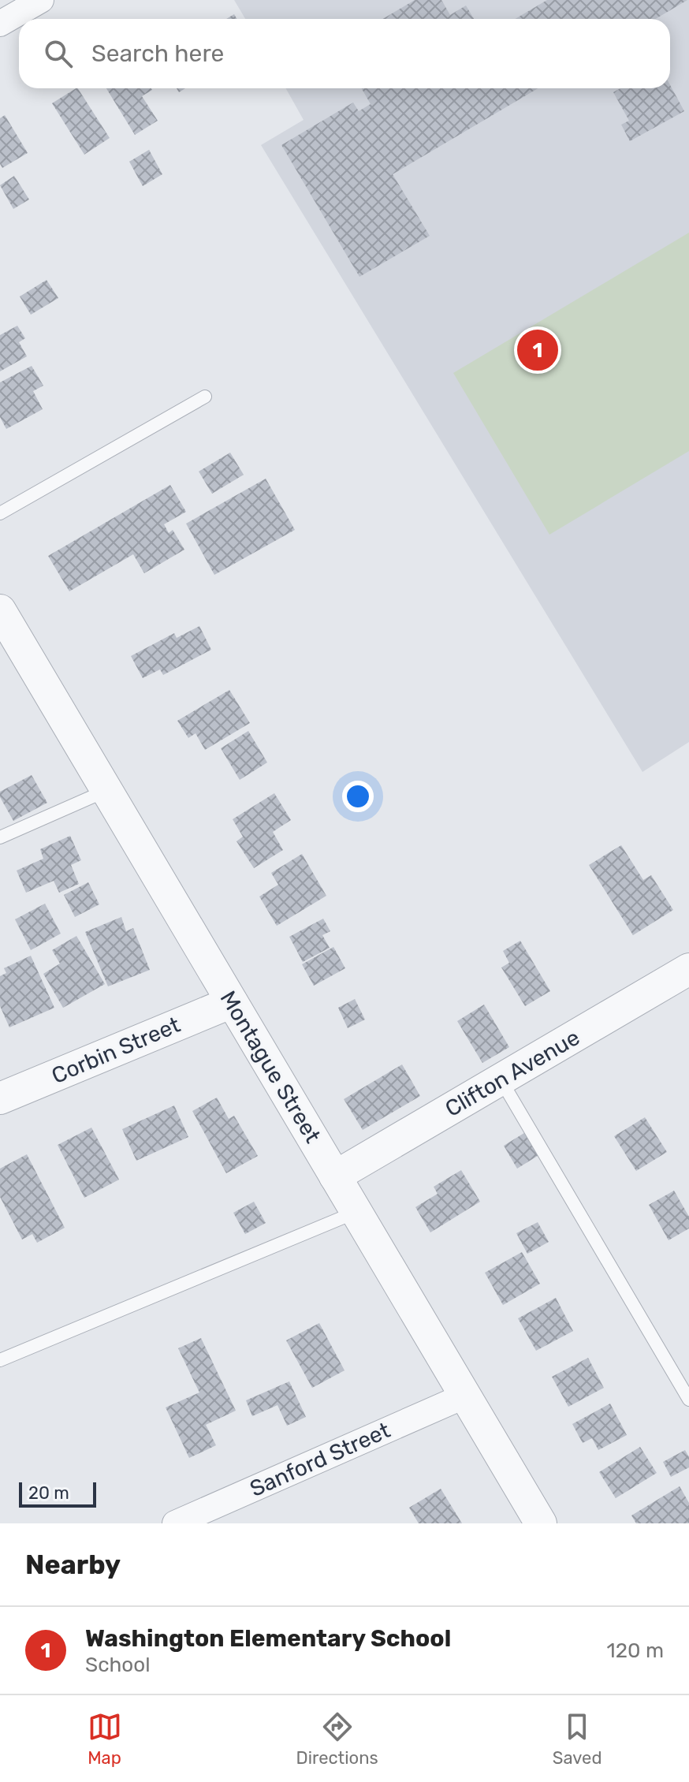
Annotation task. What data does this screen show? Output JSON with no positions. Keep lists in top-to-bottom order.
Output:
{
  "streets": {
    "street": [
      "Corbin Street",
      "Montague Street",
      "Clifton Avenue",
      "Sanford Street"
    ]
  },
  "crossings": [
    ["Corbin Street", "Montague Street"],
    ["Montague Street", "Clifton Avenue"],
    ["Montague Street", "Sanford Street"]
  ],
  "scale_bar": "20 m",
  "page": {
    "search": "Search here",
    "pins": "1",
    "scale": "20 m",
    "heading": "Nearby",
    "list": [
      {
        "mark": "1",
        "name": "Washington Elementary School",
        "note": "School",
        "value": "120 m"
      }
    ],
    "nav": ["Map", "Directions", "Saved"]
  }
}
